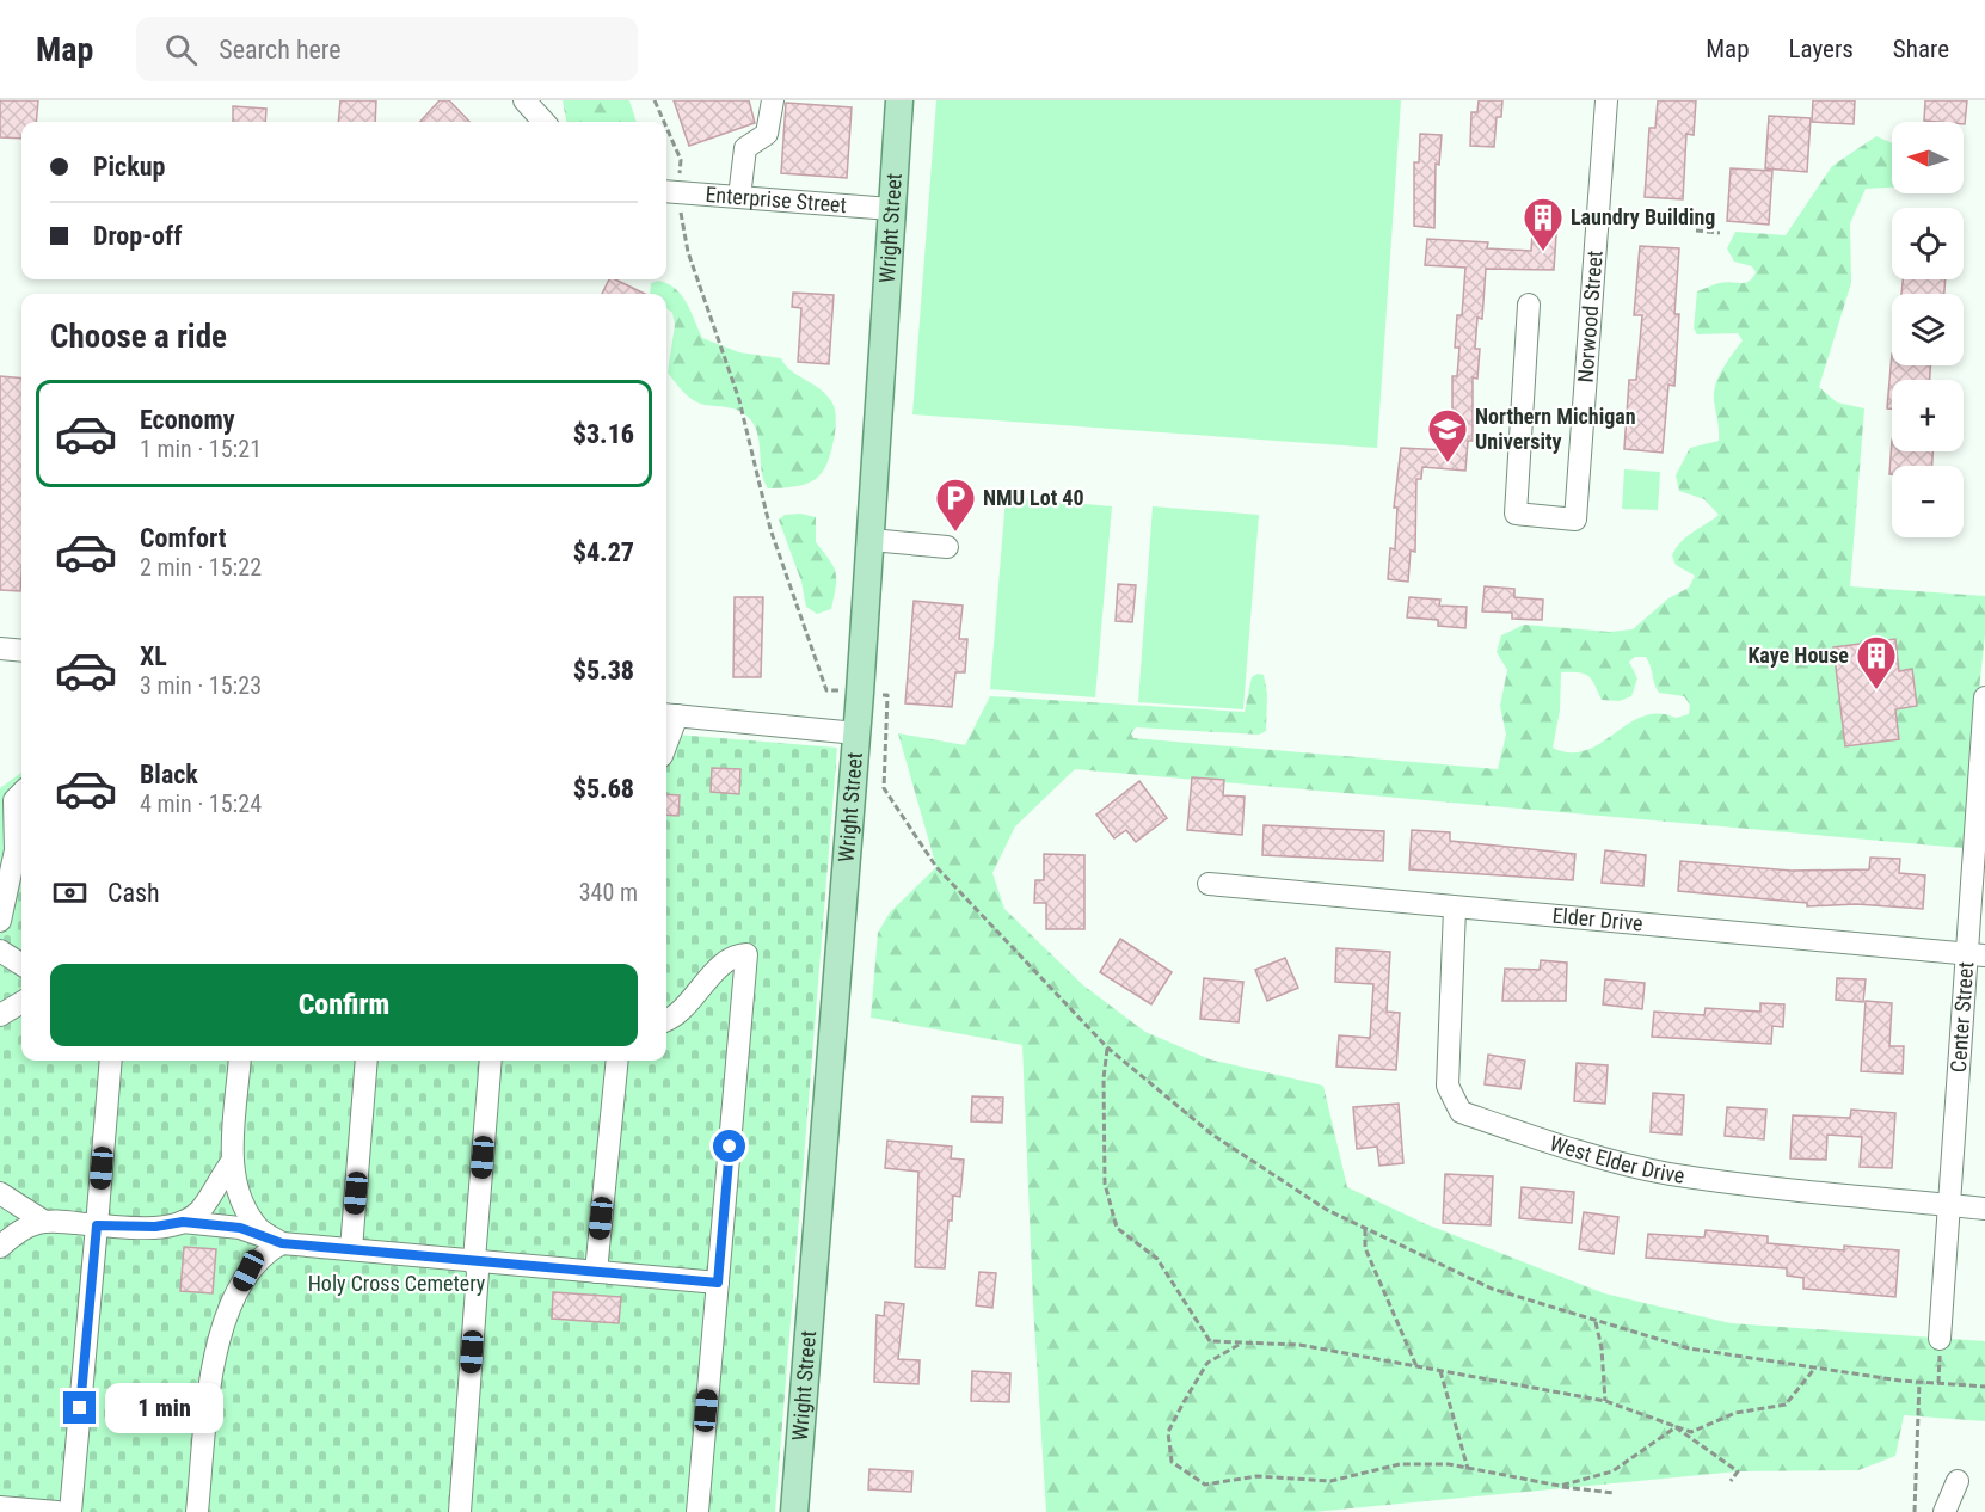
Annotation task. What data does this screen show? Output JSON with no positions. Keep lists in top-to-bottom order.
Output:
{
  "streets": {
    "main road": ["Wright Street"],
    "street": [
      "Enterprise Street",
      "Norwood Street",
      "Elder Drive",
      "Center Street",
      "West Elder Drive"
    ]
  },
  "crossings": [
    ["Enterprise Street", "Wright Street"],
    ["Elder Drive", "Center Street"],
    ["Elder Drive", "West Elder Drive"],
    ["Center Street", "West Elder Drive"]
  ],
  "parks": ["Holy Cross Cemetery"],
  "places": {
    "building": ["Laundry Building", "Kaye House"],
    "school or university": ["Northern Michigan University"],
    "parking": ["NMU Lot 40"]
  },
  "north": "left",
  "page": {
    "header": "Map",
    "search": "Search here",
    "nav": ["Map", "Layers", "Share"],
    "map_buttons": ["+", "−"],
    "banner": ["Pickup", "Drop-off"],
    "heading": "Choose a ride",
    "list": [
      {
        "name": "Economy",
        "note": "1 min · 15:21",
        "value": "$3.16"
      },
      {
        "name": "Comfort",
        "note": "2 min · 15:22",
        "value": "$4.27"
      },
      {
        "name": "XL",
        "note": "3 min · 15:23",
        "value": "$5.38"
      },
      {
        "name": "Black",
        "note": "4 min · 15:24",
        "value": "$5.68"
      }
    ],
    "pay": ["Cash", "340 m"],
    "buttons": "Confirm",
    "bubble": "1 min"
  }
}
